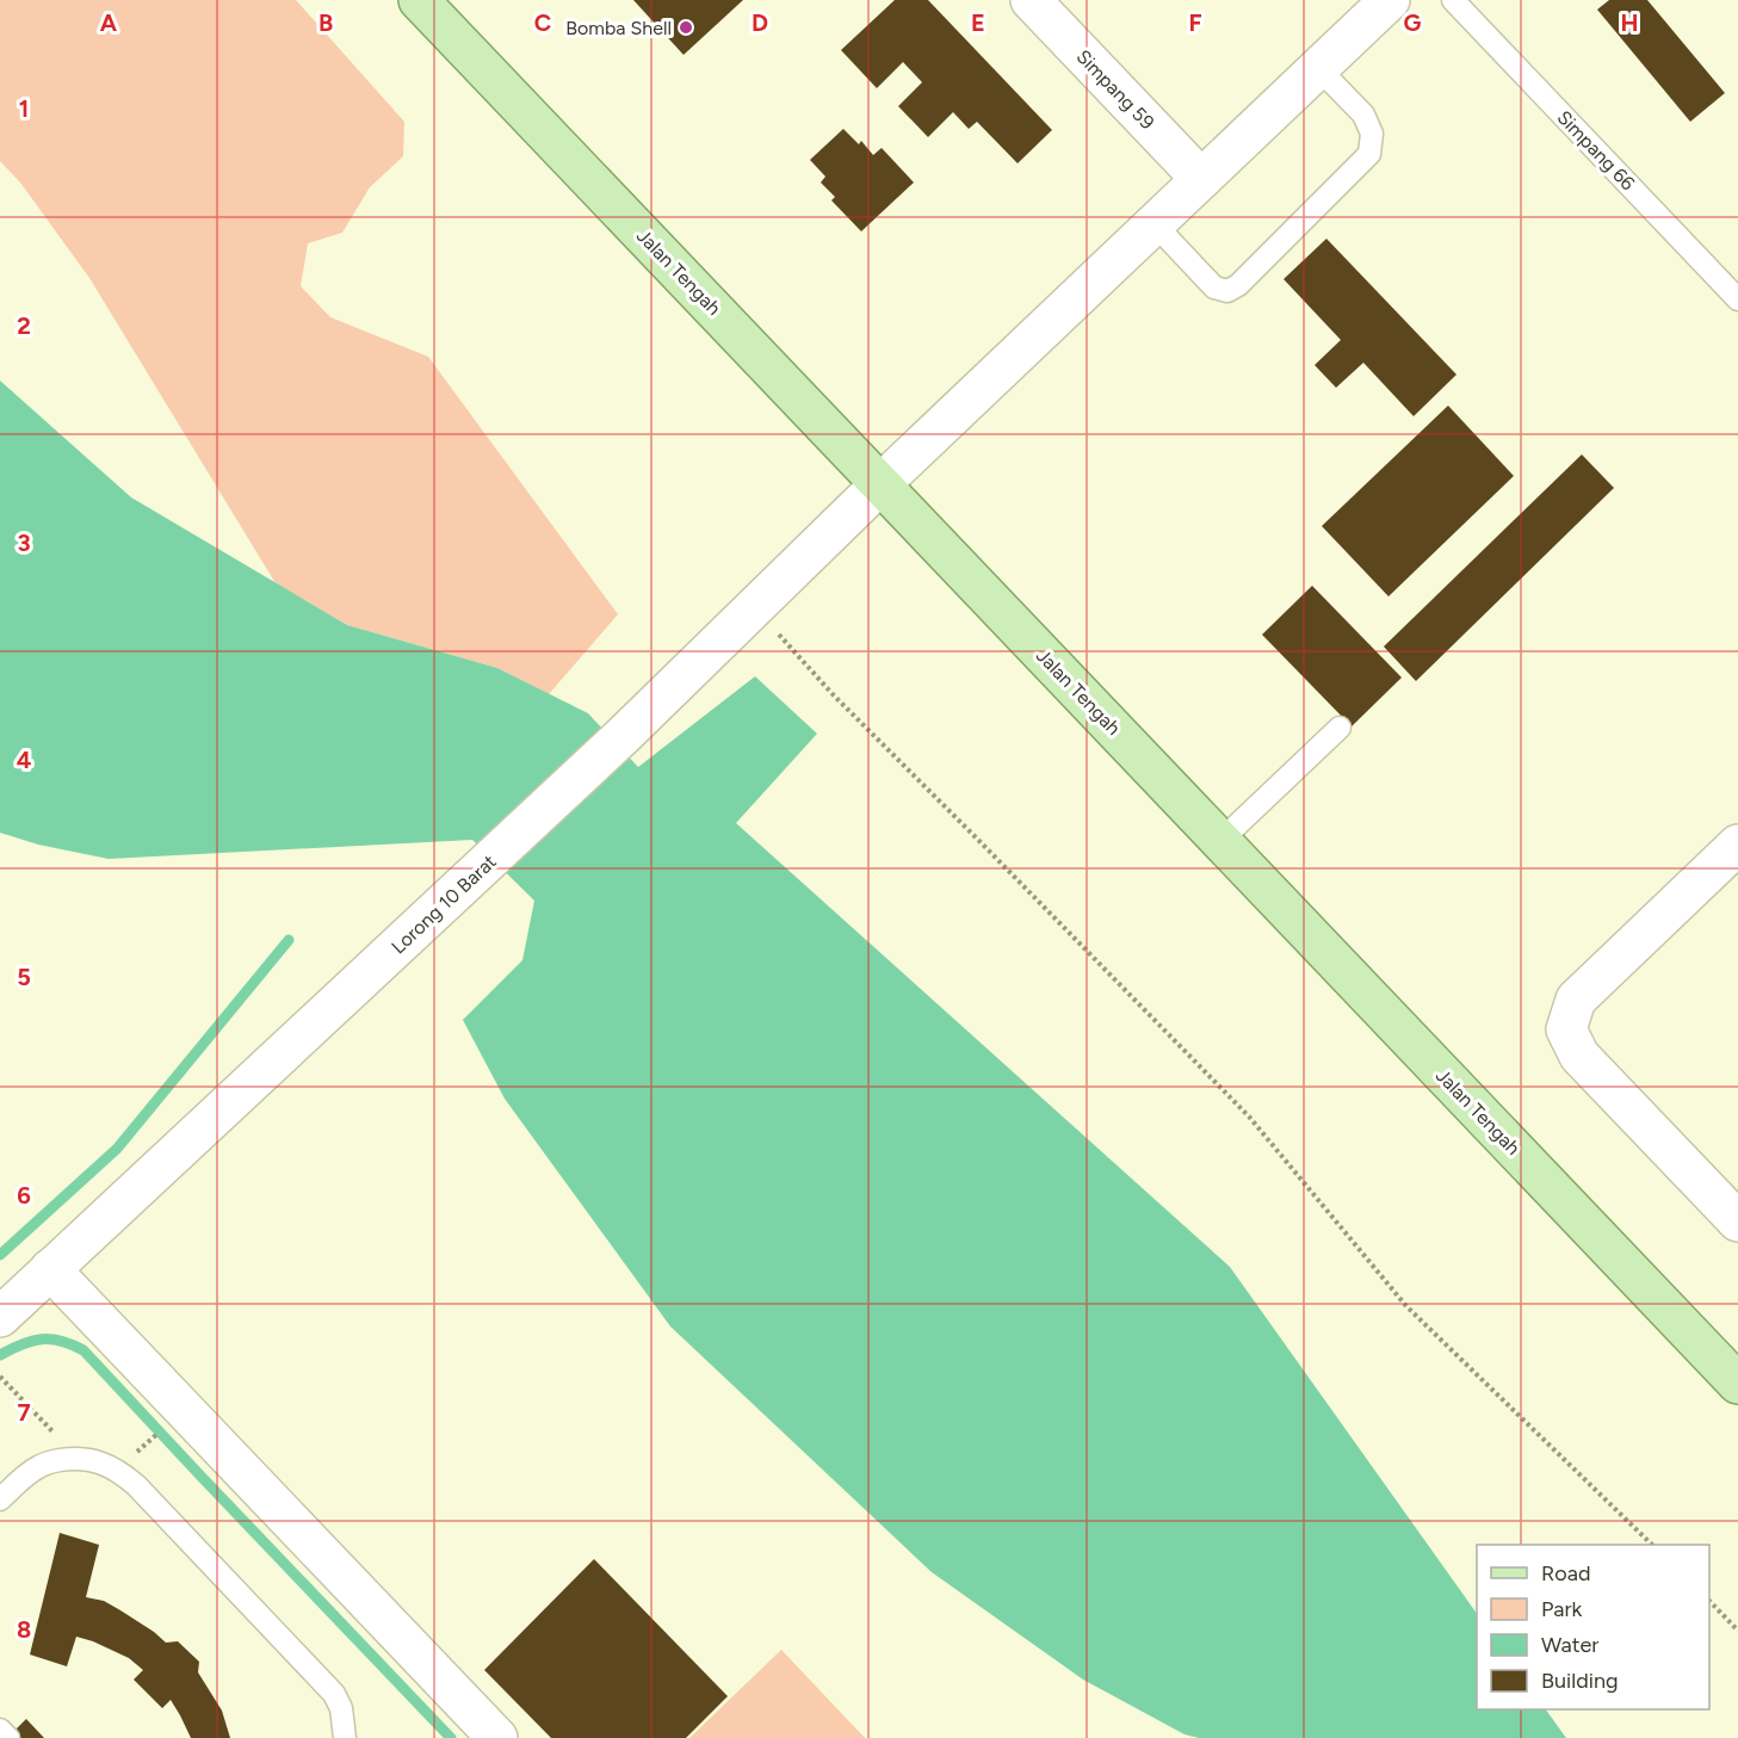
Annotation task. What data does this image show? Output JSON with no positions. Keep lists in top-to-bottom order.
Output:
{
  "streets": {
    "main road": ["Jalan Tengah"],
    "street": ["Simpang 59", "Lorong 10 Barat"],
    "lane": ["Simpang 66"]
  },
  "crossings": [
    ["Simpang 59", "Lorong 10 Barat"],
    ["Jalan Tengah", "Lorong 10 Barat"]
  ],
  "places": ["Bomba Shell"],
  "legend": [
    "Road",
    "Park",
    "Water",
    "Building"
  ],
  "grid": {
    "columns": [
      "A",
      "B",
      "C",
      "D",
      "E",
      "F",
      "G",
      "H"
    ],
    "rows": [
      "1",
      "2",
      "3",
      "4",
      "5",
      "6",
      "7",
      "8"
    ]
  }
}
